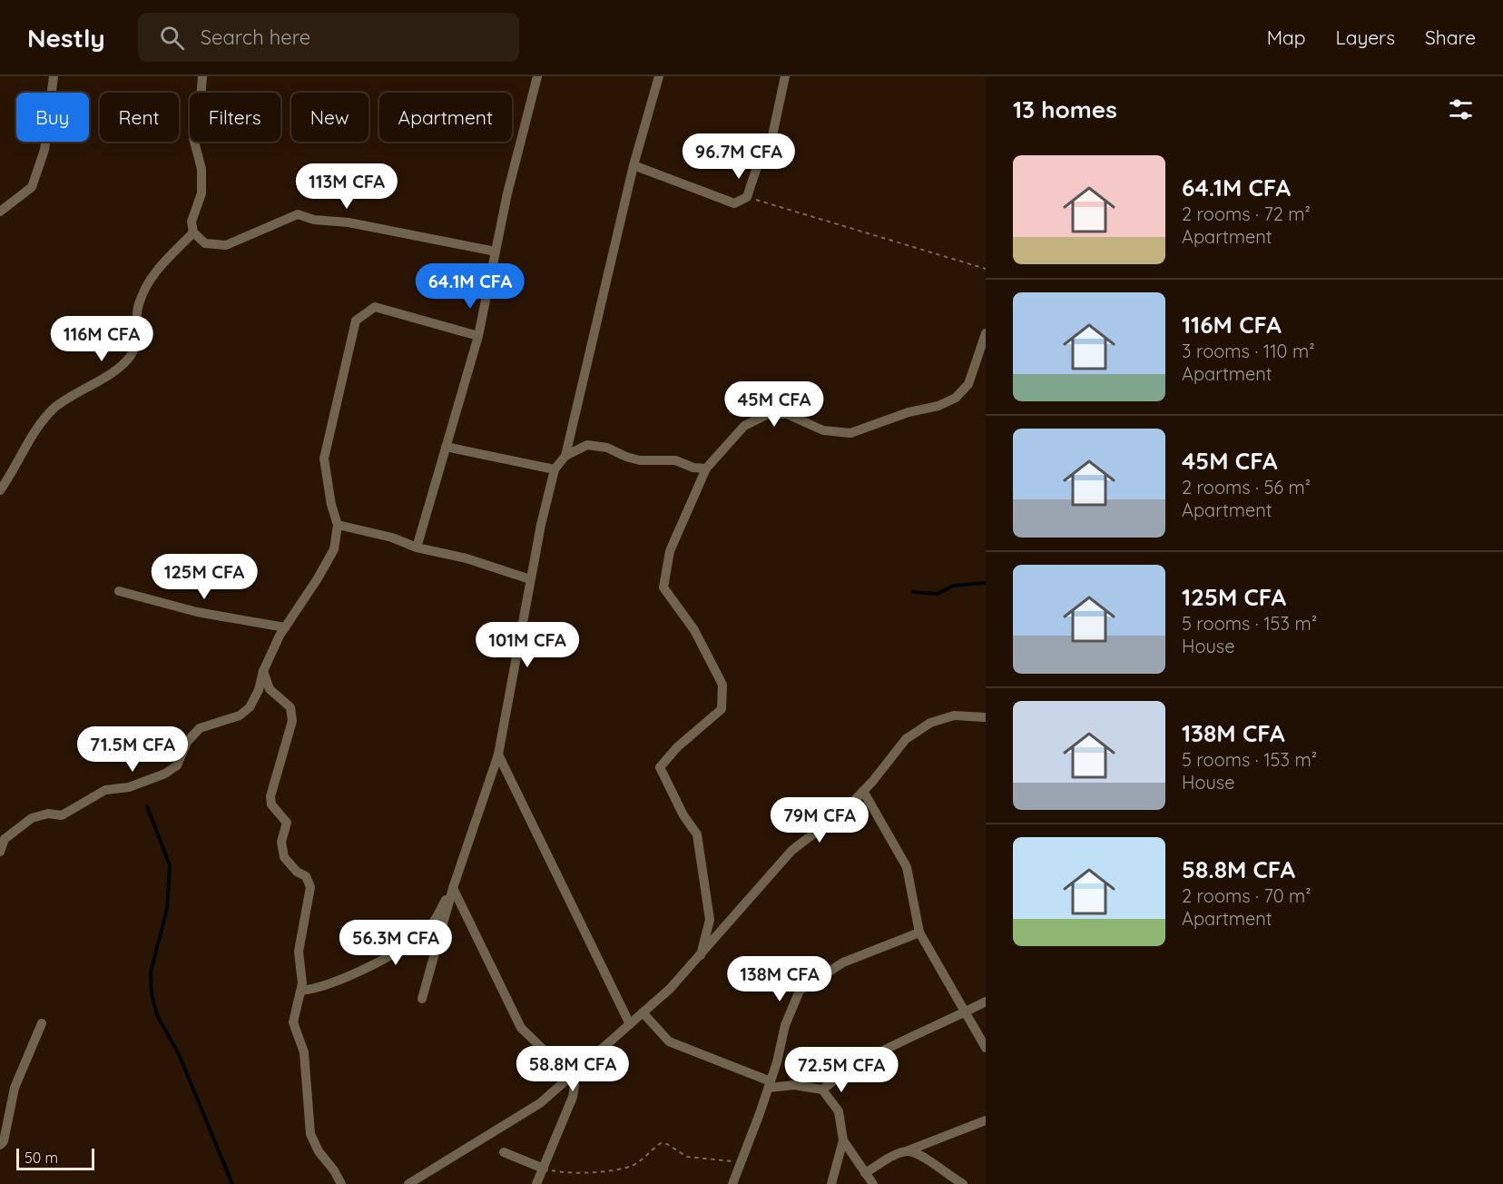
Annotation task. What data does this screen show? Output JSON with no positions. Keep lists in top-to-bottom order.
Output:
{
  "scale_bar": "50 m",
  "page": {
    "header": "Nestly",
    "search": "Search here",
    "nav": ["Map", "Layers", "Share"],
    "heading": "13 homes",
    "chip": [
      "Buy",
      "Rent",
      "Filters",
      "New",
      "Apartment"
    ],
    "price": [
      "96.7M CFA",
      "113M CFA",
      "64.1M CFA",
      "116M CFA",
      "45M CFA",
      "125M CFA",
      "101M CFA",
      "71.5M CFA",
      "79M CFA",
      "56.3M CFA",
      "138M CFA",
      "58.8M CFA",
      "72.5M CFA"
    ],
    "list": [
      {
        "name": "64.1M CFA",
        "note": "2 rooms · 72 m² · Apartment"
      },
      {
        "name": "116M CFA",
        "note": "3 rooms · 110 m² · Apartment"
      },
      {
        "name": "45M CFA",
        "note": "2 rooms · 56 m² · Apartment"
      },
      {
        "name": "125M CFA",
        "note": "5 rooms · 153 m² · House"
      },
      {
        "name": "138M CFA",
        "note": "5 rooms · 153 m² · House"
      },
      {
        "name": "58.8M CFA",
        "note": "2 rooms · 70 m² · Apartment"
      }
    ],
    "scale": "50 m"
  }
}
